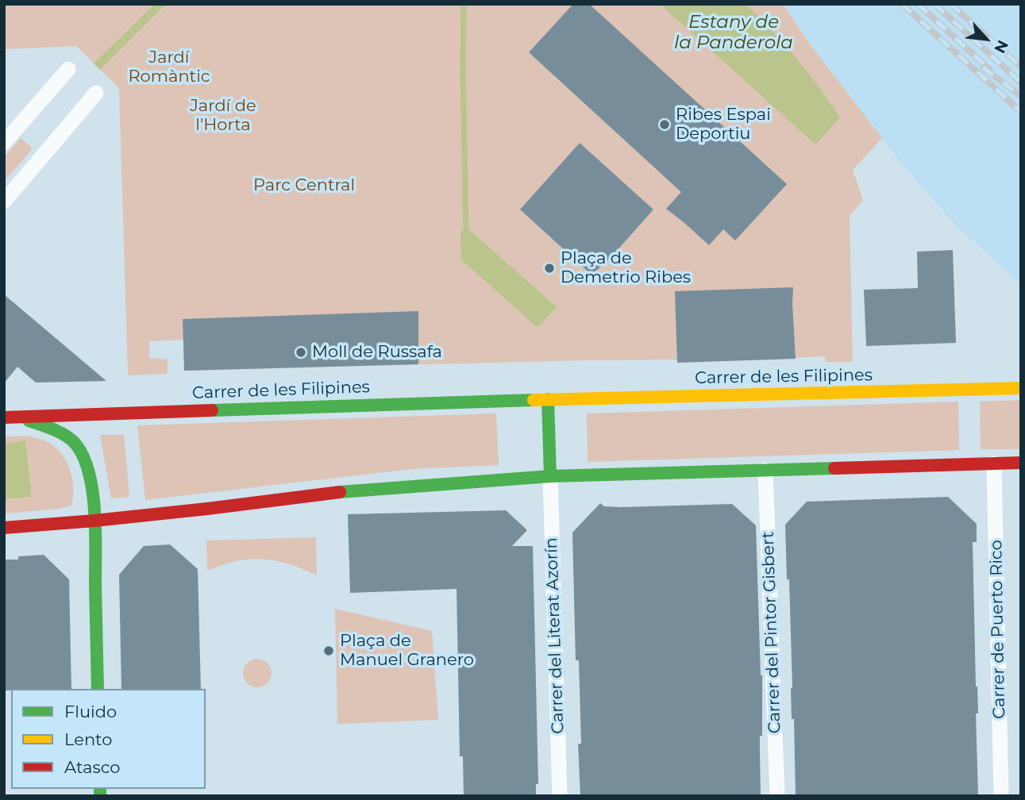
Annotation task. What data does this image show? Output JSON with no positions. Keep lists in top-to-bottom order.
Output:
{
  "streets": {
    "main road": ["Carrer de les Filipines"],
    "street": ["Carrer de Puerto Rico", "Carrer del Pintor Gisbert", "Carrer del Literat Azorín"]
  },
  "water": ["Estany de la Panderola"],
  "parks": ["Jardí Romàntic", "Jardí de l'Horta", "Parc Central"],
  "places": [
    "Ribes Espai Deportiu",
    "Plaça de Demetrio Ribes",
    "Moll de Russafa",
    "Plaça de Manuel Granero"
  ],
  "legend": ["Fluido", "Lento", "Atasco"],
  "north": "bottom right"
}
